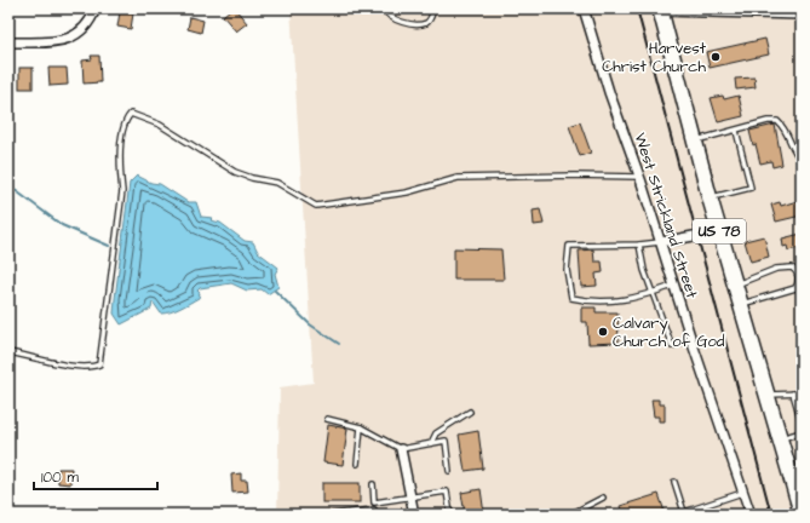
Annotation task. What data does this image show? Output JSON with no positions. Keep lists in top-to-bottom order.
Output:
{
  "streets": {
    "main road": ["US 78"],
    "street": ["West Strickland Street"]
  },
  "places": ["Harvest Christ Church", "Calvary Church of God"],
  "scale_bar": "100 m"
}
